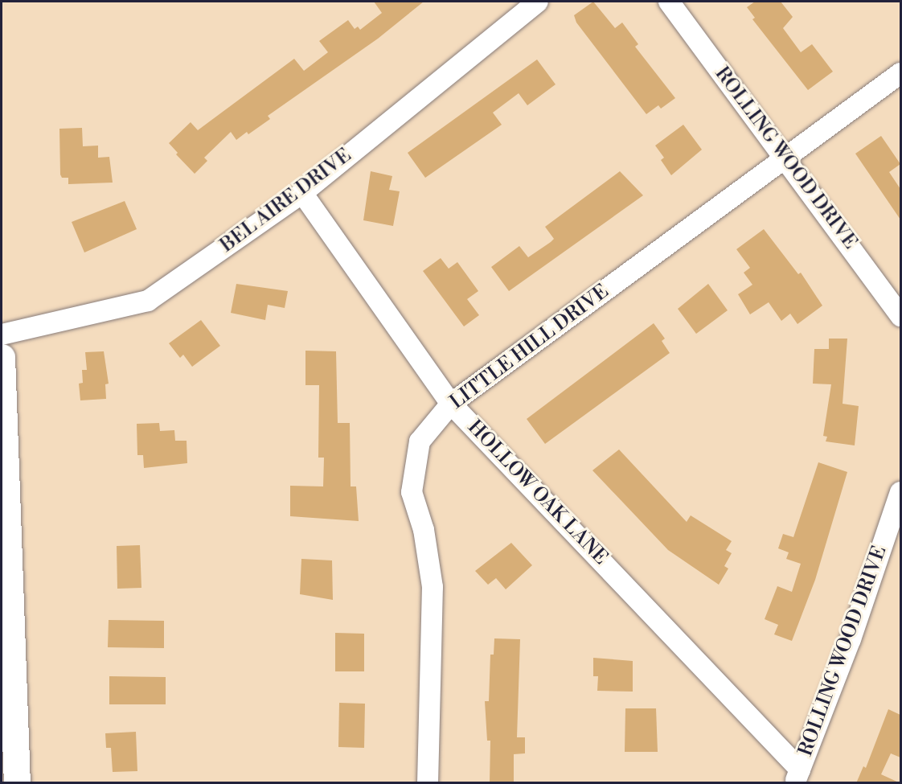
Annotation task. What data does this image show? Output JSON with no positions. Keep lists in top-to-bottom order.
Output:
{
  "streets": {
    "street": [
      "ROLLING WOOD DRIVE",
      "BEL AIRE DRIVE",
      "LITTLE HILL DRIVE",
      "HOLLOW OAK LANE"
    ]
  },
  "crossings": [
    ["ROLLING WOOD DRIVE", "LITTLE HILL DRIVE"],
    ["ROLLING WOOD DRIVE", "HOLLOW OAK LANE"],
    ["BEL AIRE DRIVE", "HOLLOW OAK LANE"],
    ["LITTLE HILL DRIVE", "HOLLOW OAK LANE"]
  ]
}
